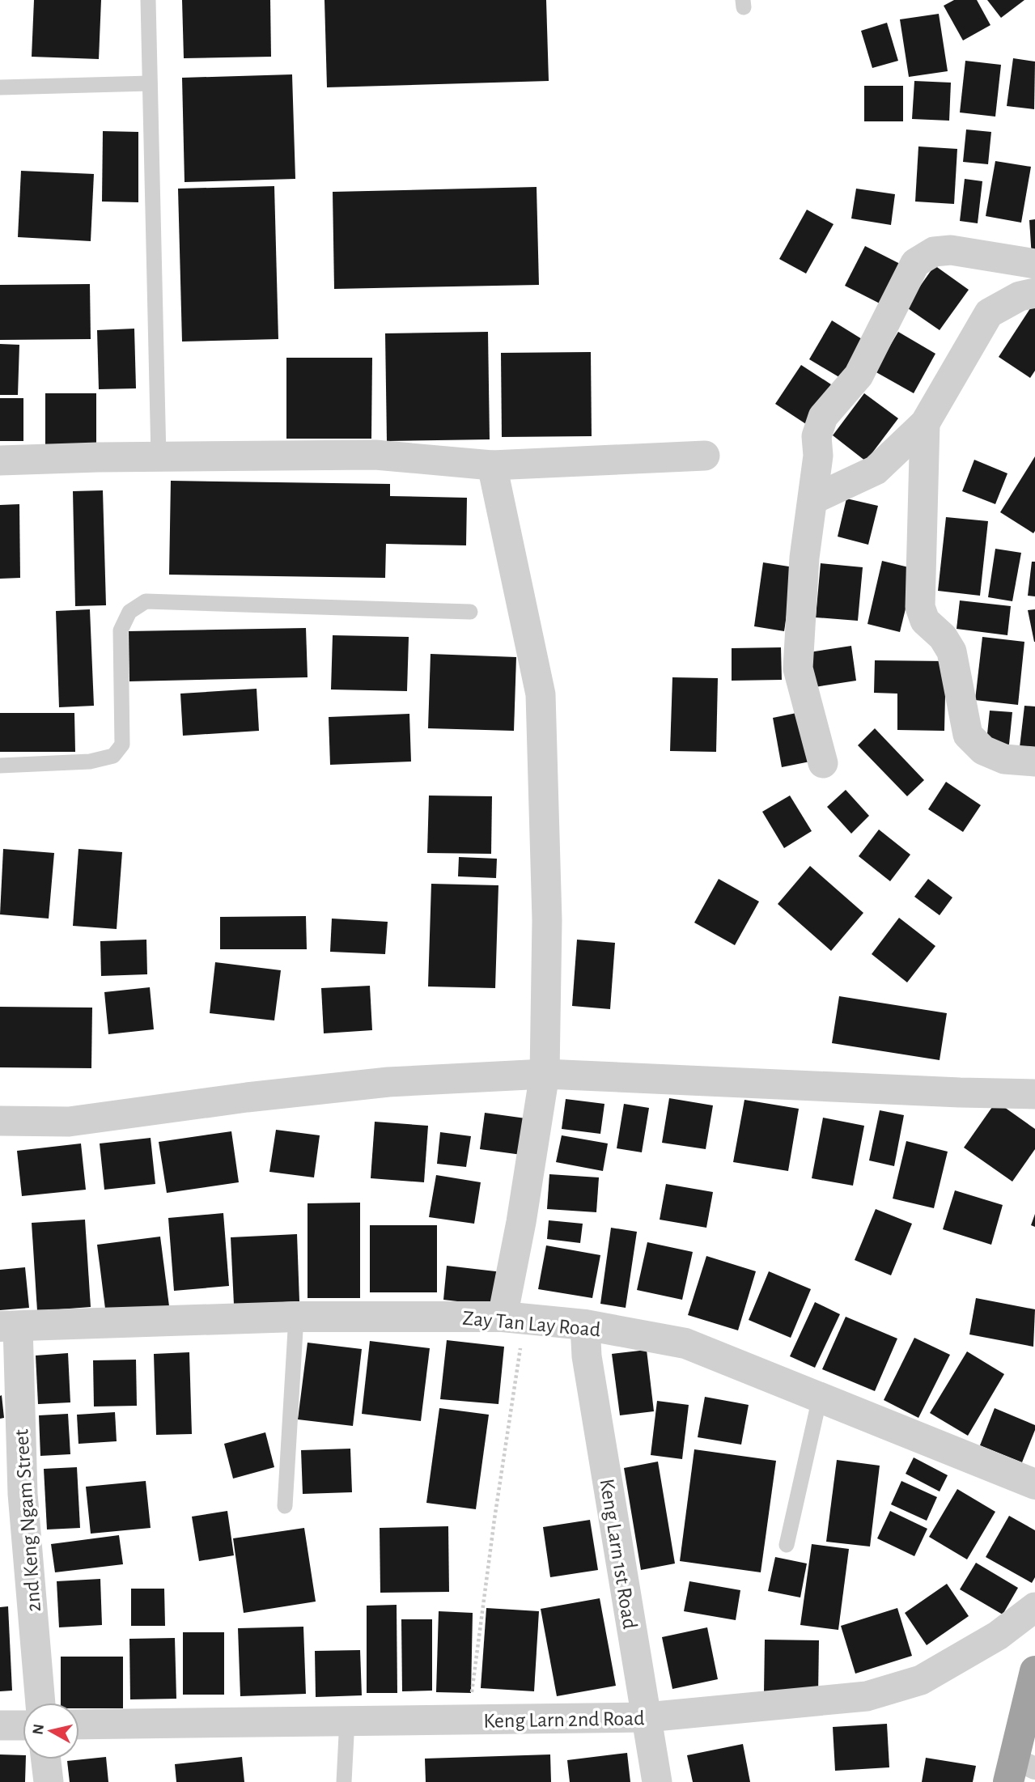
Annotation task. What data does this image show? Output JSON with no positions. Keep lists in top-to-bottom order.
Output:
{
  "streets": {
    "street": [
      "Zay Tan Lay Road",
      "2nd Keng Ngam Street",
      "Keng Larn 1st Road",
      "Keng Larn 2nd Road"
    ]
  },
  "crossings": [
    ["Zay Tan Lay Road", "2nd Keng Ngam Street"],
    ["Zay Tan Lay Road", "Keng Larn 1st Road"],
    ["Keng Larn 1st Road", "Keng Larn 2nd Road"]
  ],
  "north": "left"
}
